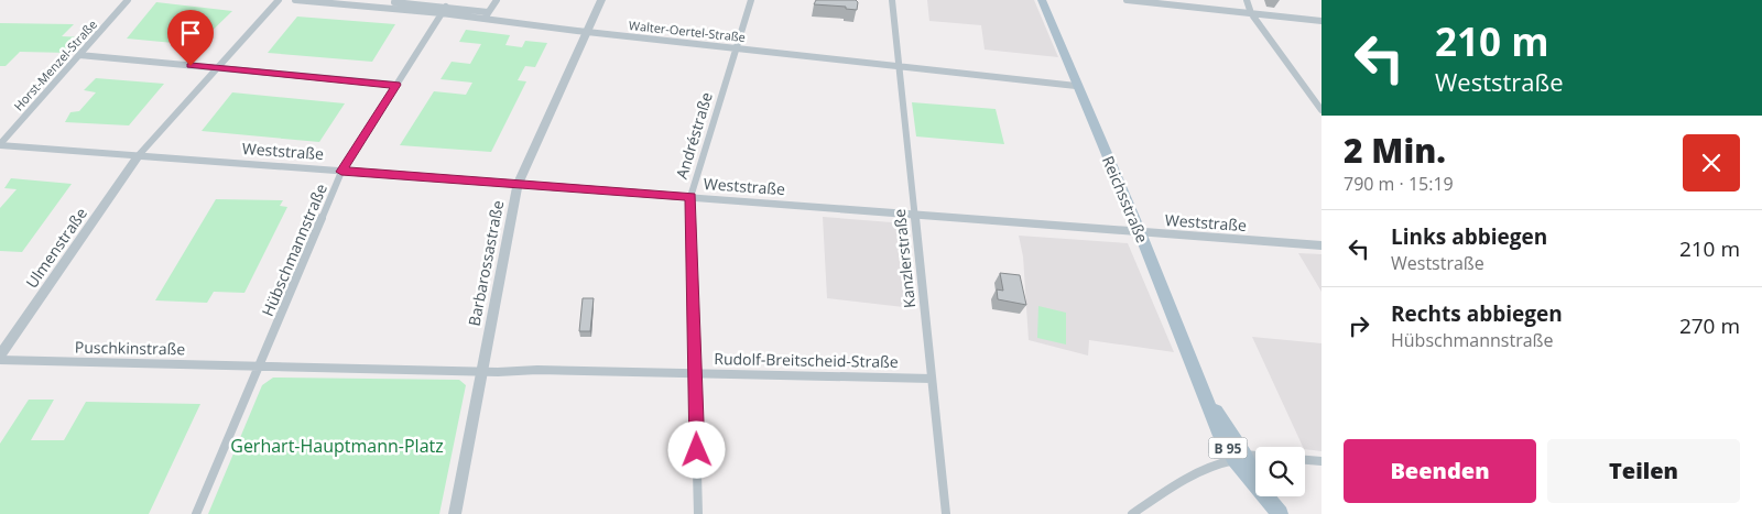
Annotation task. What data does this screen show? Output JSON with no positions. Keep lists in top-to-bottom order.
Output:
{
  "streets": {
    "main road": ["Reichsstraße", "B 95"],
    "street": [
      "Walter-Oertel-Straße",
      "Horst-Menzel-Straße",
      "Andréstraße",
      "Weststraße",
      "Ulmenstraße",
      "Hübschmannstraße",
      "Kanzlerstraße",
      "Barbarossastraße",
      "Puschkinstraße",
      "Rudolf-Breitscheid-Straße"
    ]
  },
  "crossings": [
    ["Walter-Oertel-Straße", "Andréstraße"],
    ["Walter-Oertel-Straße", "Reichsstraße"],
    ["Walter-Oertel-Straße", "Hübschmannstraße"],
    ["Walter-Oertel-Straße", "Kanzlerstraße"],
    ["Walter-Oertel-Straße", "Barbarossastraße"],
    ["Horst-Menzel-Straße", "Weststraße"],
    ["Andréstraße", "Weststraße"],
    ["Andréstraße", "Rudolf-Breitscheid-Straße"],
    ["Weststraße", "Reichsstraße"],
    ["Weststraße", "Ulmenstraße"],
    ["Weststraße", "Hübschmannstraße"],
    ["Weststraße", "Kanzlerstraße"],
    ["Weststraße", "Barbarossastraße"],
    ["Hübschmannstraße", "Puschkinstraße"],
    ["Kanzlerstraße", "Rudolf-Breitscheid-Straße"],
    ["Barbarossastraße", "Rudolf-Breitscheid-Straße"]
  ],
  "parks": ["Gerhart-Hauptmann-Platz"],
  "page": {
    "turn": ["210 m", "Weststraße"],
    "heading": ["2 Min.", "790 m · 15:19"],
    "list": [
      {
        "name": "Links abbiegen",
        "note": "Weststraße",
        "value": "210 m"
      },
      {
        "name": "Rechts abbiegen",
        "note": "Hübschmannstraße",
        "value": "270 m"
      }
    ],
    "buttons": ["Beenden", "Teilen"]
  }
}
